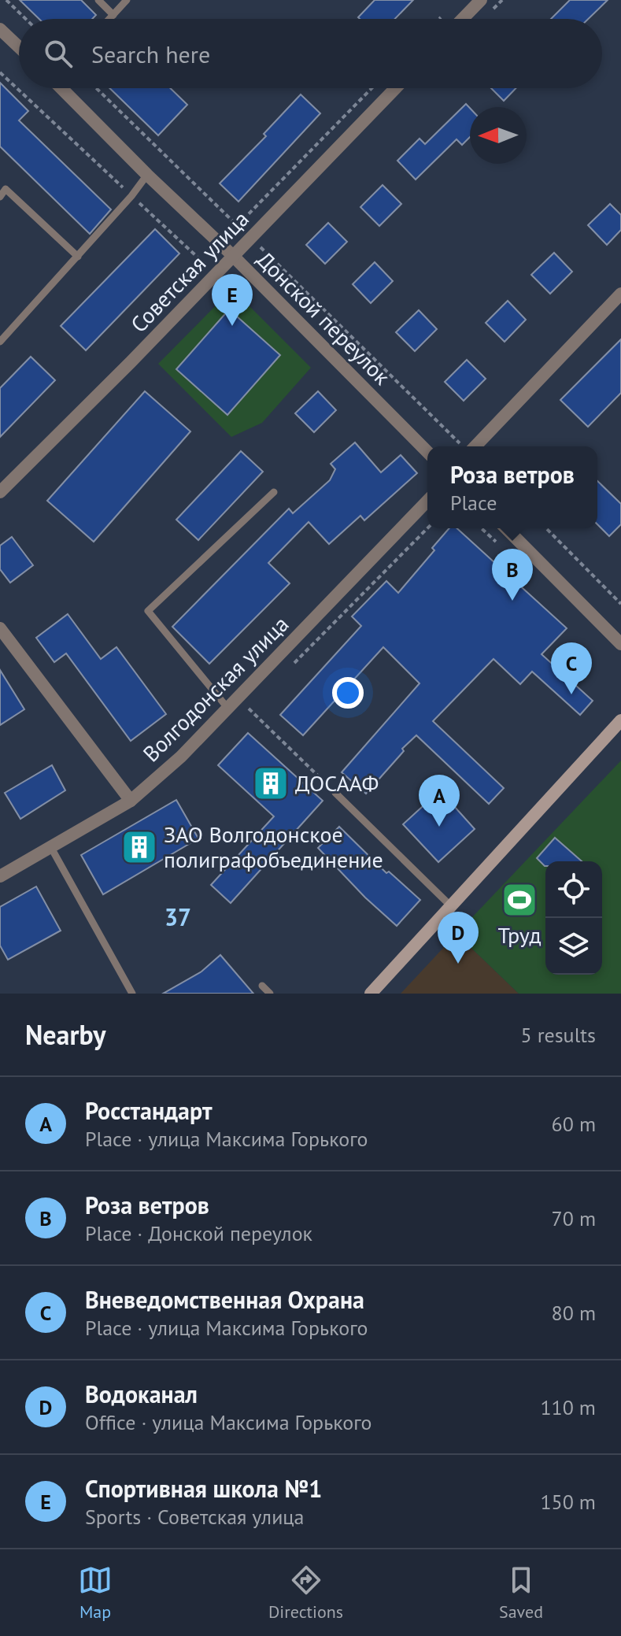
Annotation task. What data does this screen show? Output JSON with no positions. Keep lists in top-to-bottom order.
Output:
{
  "streets": {
    "street": ["Советская улица", "Донской переулок", "Волгодонская улица"]
  },
  "crossings": [
    ["Советская улица", "Донской переулок"]
  ],
  "districts": ["37"],
  "places": {
    "building": ["ДОСААФ", "ЗАО Волгодонское полиграфобъединение"],
    "sports": ["Труд"]
  },
  "north": "left",
  "page": {
    "search": "Search here",
    "pins": [
      "E",
      "B",
      "C",
      "A",
      "D"
    ],
    "popup": ["Роза ветров", "Place"],
    "heading": ["Nearby", "5 results"],
    "list": [
      {
        "mark": "A",
        "name": "Росстандарт",
        "note": "Place · улица Максима Горького",
        "value": "60 m"
      },
      {
        "mark": "B",
        "name": "Роза ветров",
        "note": "Place · Донской переулок",
        "value": "70 m"
      },
      {
        "mark": "C",
        "name": "Вневедомственная Охрана",
        "note": "Place · улица Максима Горького",
        "value": "80 m"
      },
      {
        "mark": "D",
        "name": "Водоканал",
        "note": "Office · улица Максима Горького",
        "value": "110 m"
      },
      {
        "mark": "E",
        "name": "Спортивная школа №1",
        "note": "Sports · Советская улица",
        "value": "150 m"
      }
    ],
    "nav": ["Map", "Directions", "Saved"]
  }
}
